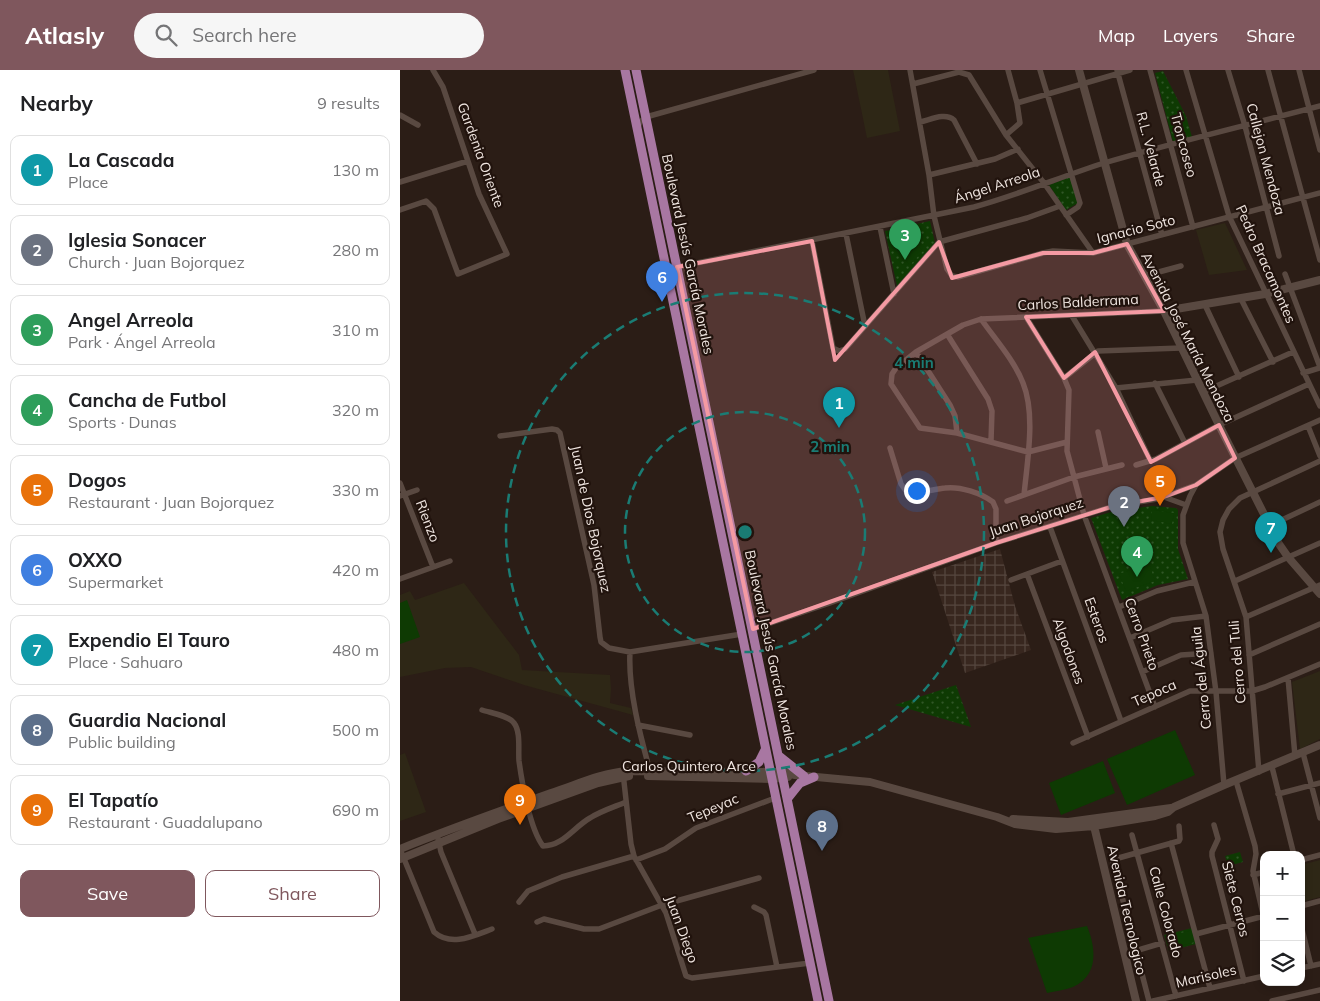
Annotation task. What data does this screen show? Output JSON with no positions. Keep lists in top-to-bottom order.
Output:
{
  "streets": {
    "main road": [
      "Boulevard Jesús García Morales",
      "Carlos Balderrama",
      "Avenida José María Mendoza",
      "Carlos Quintero Arce",
      "Avenida Tecnologico"
    ],
    "street": [
      "Troncoseo",
      "R.L. Velarde",
      "Gardenia Oriente",
      "Callejon Mendoza",
      "Ángel Arreola",
      "Ignacio Soto",
      "Pedro Bracamontes",
      "Juan Bojorquez",
      "Juan de Dios Bojorquez",
      "Rienzo",
      "Esteros",
      "Cerro Prieto",
      "Algodones",
      "Cerro del Tuli",
      "Cerro del Águila",
      "Tepoca",
      "Tepeyac",
      "Siete Cerros",
      "Calle Colorado",
      "Juan Diego",
      "Marisoles"
    ]
  },
  "crossings": [
    ["Troncoseo", "Ángel Arreola"],
    ["Troncoseo", "Ignacio Soto"],
    ["R.L. Velarde", "Ángel Arreola"],
    ["R.L. Velarde", "Ignacio Soto"],
    ["Callejon Mendoza", "Ángel Arreola"],
    ["Callejon Mendoza", "Ignacio Soto"],
    ["Ángel Arreola", "Boulevard Jesús García Morales"],
    ["Ángel Arreola", "Pedro Bracamontes"],
    ["Ángel Arreola", "Avenida José María Mendoza"],
    ["Ignacio Soto", "Pedro Bracamontes"],
    ["Ignacio Soto", "Avenida José María Mendoza"],
    ["Boulevard Jesús García Morales", "Juan Bojorquez"],
    ["Boulevard Jesús García Morales", "Carlos Quintero Arce"],
    ["Boulevard Jesús García Morales", "Tepeyac"],
    ["Boulevard Jesús García Morales", "Juan Diego"],
    ["Pedro Bracamontes", "Carlos Balderrama"],
    ["Carlos Balderrama", "Avenida José María Mendoza"],
    ["Carlos Balderrama", "Cerro Prieto"],
    ["Avenida José María Mendoza", "Juan Bojorquez"],
    ["Avenida José María Mendoza", "Cerro del Tuli"],
    ["Juan Bojorquez", "Esteros"],
    ["Juan Bojorquez", "Cerro Prieto"],
    ["Juan Bojorquez", "Cerro del Águila"],
    ["Esteros", "Tepoca"],
    ["Cerro Prieto", "Tepoca"],
    ["Algodones", "Tepoca"],
    ["Cerro del Tuli", "Tepoca"],
    ["Cerro del Águila", "Tepoca"],
    ["Carlos Quintero Arce", "Juan Diego"],
    ["Tepeyac", "Juan Diego"],
    ["Siete Cerros", "Marisoles"],
    ["Calle Colorado", "Marisoles"]
  ],
  "page": {
    "header": "Atlasly",
    "search": "Search here",
    "nav": ["Map", "Layers", "Share"],
    "heading": ["Nearby", "9 results"],
    "list": [
      {
        "mark": "1",
        "name": "La Cascada",
        "note": "Place",
        "value": "130 m"
      },
      {
        "mark": "2",
        "name": "Iglesia Sonacer",
        "note": "Church · Juan Bojorquez",
        "value": "280 m"
      },
      {
        "mark": "3",
        "name": "Angel Arreola",
        "note": "Park · Ángel Arreola",
        "value": "310 m"
      },
      {
        "mark": "4",
        "name": "Cancha de Futbol",
        "note": "Sports · Dunas",
        "value": "320 m"
      },
      {
        "mark": "5",
        "name": "Dogos",
        "note": "Restaurant · Juan Bojorquez",
        "value": "330 m"
      },
      {
        "mark": "6",
        "name": "OXXO",
        "note": "Supermarket",
        "value": "420 m"
      },
      {
        "mark": "7",
        "name": "Expendio El Tauro",
        "note": "Place · Sahuaro",
        "value": "480 m"
      },
      {
        "mark": "8",
        "name": "Guardia Nacional",
        "note": "Public building",
        "value": "500 m"
      },
      {
        "mark": "9",
        "name": "El Tapatío",
        "note": "Restaurant · Guadalupano",
        "value": "690 m"
      }
    ],
    "pins": [
      "3",
      "6",
      "1",
      "5",
      "2",
      "7",
      "4",
      "9",
      "8"
    ],
    "map_buttons": ["+", "−"],
    "buttons": ["Save", "Share"]
  },
  "rings": ["4 min", "2 min"]
}
